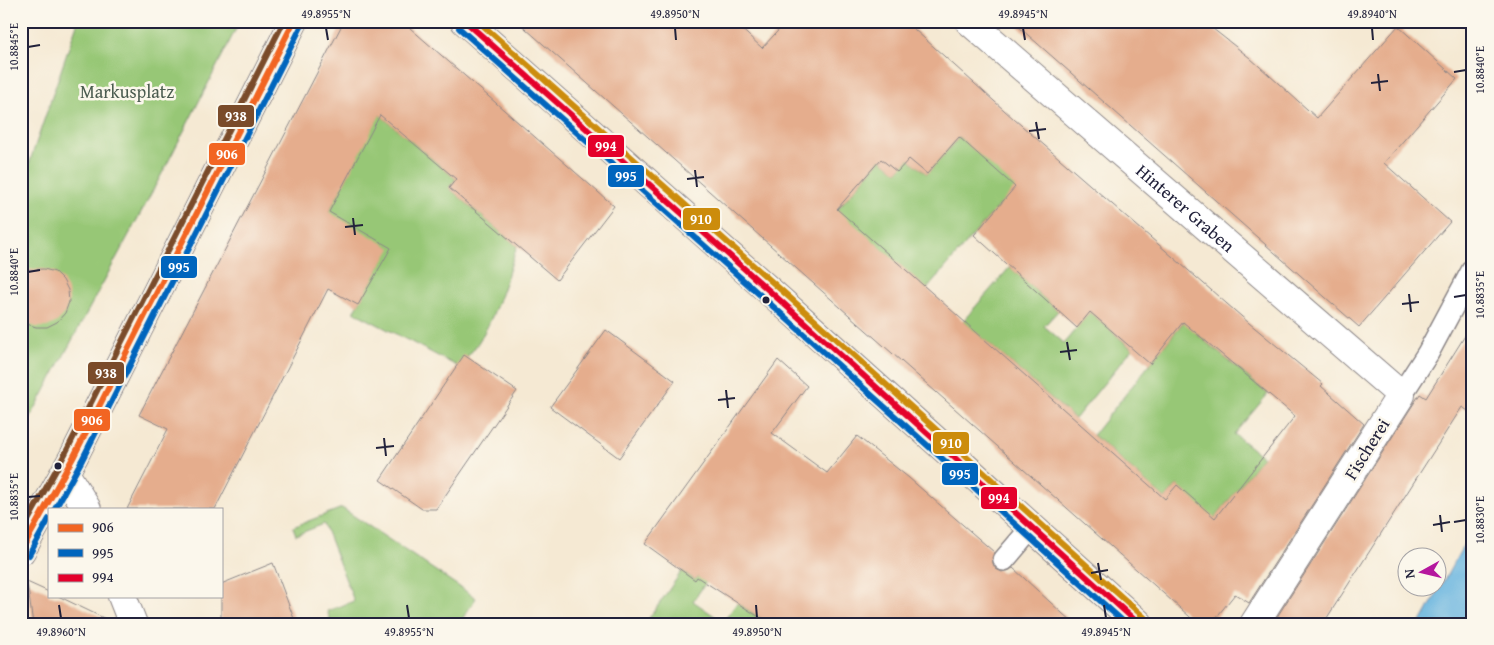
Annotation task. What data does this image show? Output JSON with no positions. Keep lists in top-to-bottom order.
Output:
{
  "streets": {
    "street": ["Hinterer Graben", "Fischerei"]
  },
  "crossings": [
    ["Hinterer Graben", "Fischerei"]
  ],
  "parks": ["Markusplatz"],
  "lines": [
    "transit line 906",
    "transit line 994",
    "transit line 910",
    "transit line 938",
    "transit line 995"
  ],
  "legend": ["906", "995", "994"],
  "north": "left",
  "coordinates": [
    "49.8955°N",
    "49.8950°N",
    "49.8945°N",
    "49.8940°N",
    "10.8845°E",
    "10.8840°E",
    "10.8835°E",
    "10.8830°E",
    "49.8960°N"
  ]
}
